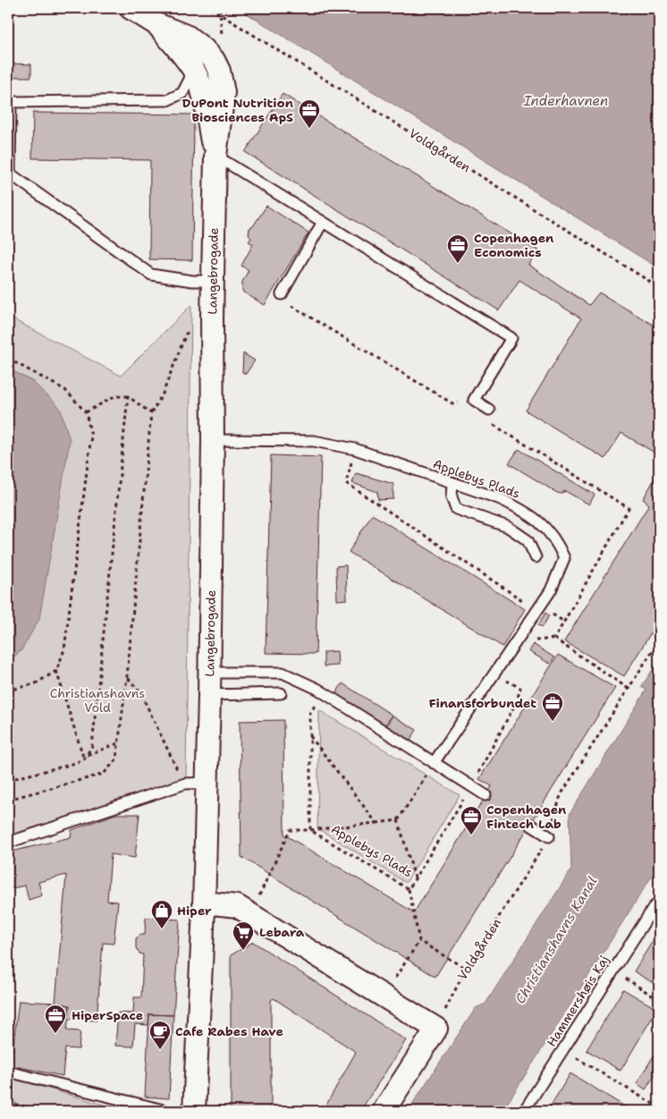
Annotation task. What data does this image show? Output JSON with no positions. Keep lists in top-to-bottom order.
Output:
{
  "streets": {
    "street": ["Langebrogade"],
    "lane": ["Applebys Plads", "Hammershøis Kaj"],
    "path": ["Voldgården"]
  },
  "crossings": [
    ["Langebrogade", "Applebys Plads"]
  ],
  "water": ["Inderhavnen", "Christianshavns Kanal"],
  "parks": ["Christianshavns Vold"],
  "places": {
    "office": [
      "DuPont Nutrition Biosciences ApS",
      "Copenhagen Economics",
      "Finansforbundet",
      "Copenhagen Fintech Lab",
      "HiperSpace"
    ],
    "shop": ["Hiper"],
    "supermarket": ["Lebara"],
    "cafe": ["Cafe Rabes Have"]
  }
}
